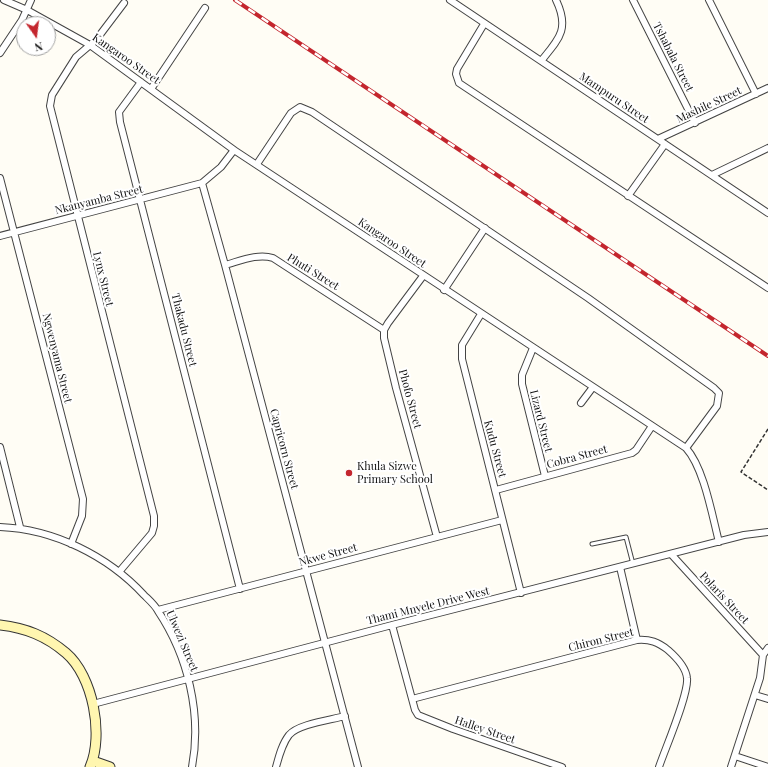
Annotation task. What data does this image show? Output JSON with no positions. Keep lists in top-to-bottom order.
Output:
{
  "streets": {
    "street": [
      "Tshabala Street",
      "Kangaroo Street",
      "Mampuru Street",
      "Mashile Street",
      "Nkanyamba Street",
      "Phuti Street",
      "Lynx Street",
      "Thakadu Street",
      "Ngwenyama Street",
      "Phofo Street",
      "Lizard Street",
      "Capricorn Street",
      "Kudu Street",
      "Cobra Street",
      "Nkwe Street",
      "Polaris Street",
      "Thami Mnyele Drive West",
      "Chiron Street",
      "Ulwezi Street",
      "Halley Street"
    ]
  },
  "crossings": [
    ["Tshabala Street", "Mashile Street"],
    ["Kangaroo Street", "Lynx Street"],
    ["Kangaroo Street", "Thakadu Street"],
    ["Kangaroo Street", "Lizard Street"],
    ["Kangaroo Street", "Kudu Street"],
    ["Kangaroo Street", "Cobra Street"],
    ["Kangaroo Street", "Thami Mnyele Drive West"],
    ["Mampuru Street", "Mashile Street"],
    ["Nkanyamba Street", "Lynx Street"],
    ["Nkanyamba Street", "Thakadu Street"],
    ["Nkanyamba Street", "Ngwenyama Street"],
    ["Nkanyamba Street", "Capricorn Street"],
    ["Phuti Street", "Phofo Street"],
    ["Phuti Street", "Capricorn Street"],
    ["Lynx Street", "Ulwezi Street"],
    ["Thakadu Street", "Nkwe Street"],
    ["Ngwenyama Street", "Ulwezi Street"],
    ["Phofo Street", "Nkwe Street"],
    ["Lizard Street", "Cobra Street"],
    ["Capricorn Street", "Nkwe Street"],
    ["Capricorn Street", "Thami Mnyele Drive West"],
    ["Kudu Street", "Cobra Street"],
    ["Kudu Street", "Nkwe Street"],
    ["Kudu Street", "Thami Mnyele Drive West"],
    ["Nkwe Street", "Ulwezi Street"],
    ["Polaris Street", "Thami Mnyele Drive West"],
    ["Thami Mnyele Drive West", "Ulwezi Street"],
    ["Thami Mnyele Drive West", "Halley Street"],
    ["Chiron Street", "Halley Street"]
  ],
  "places": ["Khula Sizwe Primary School"],
  "north": "bottom"
}
